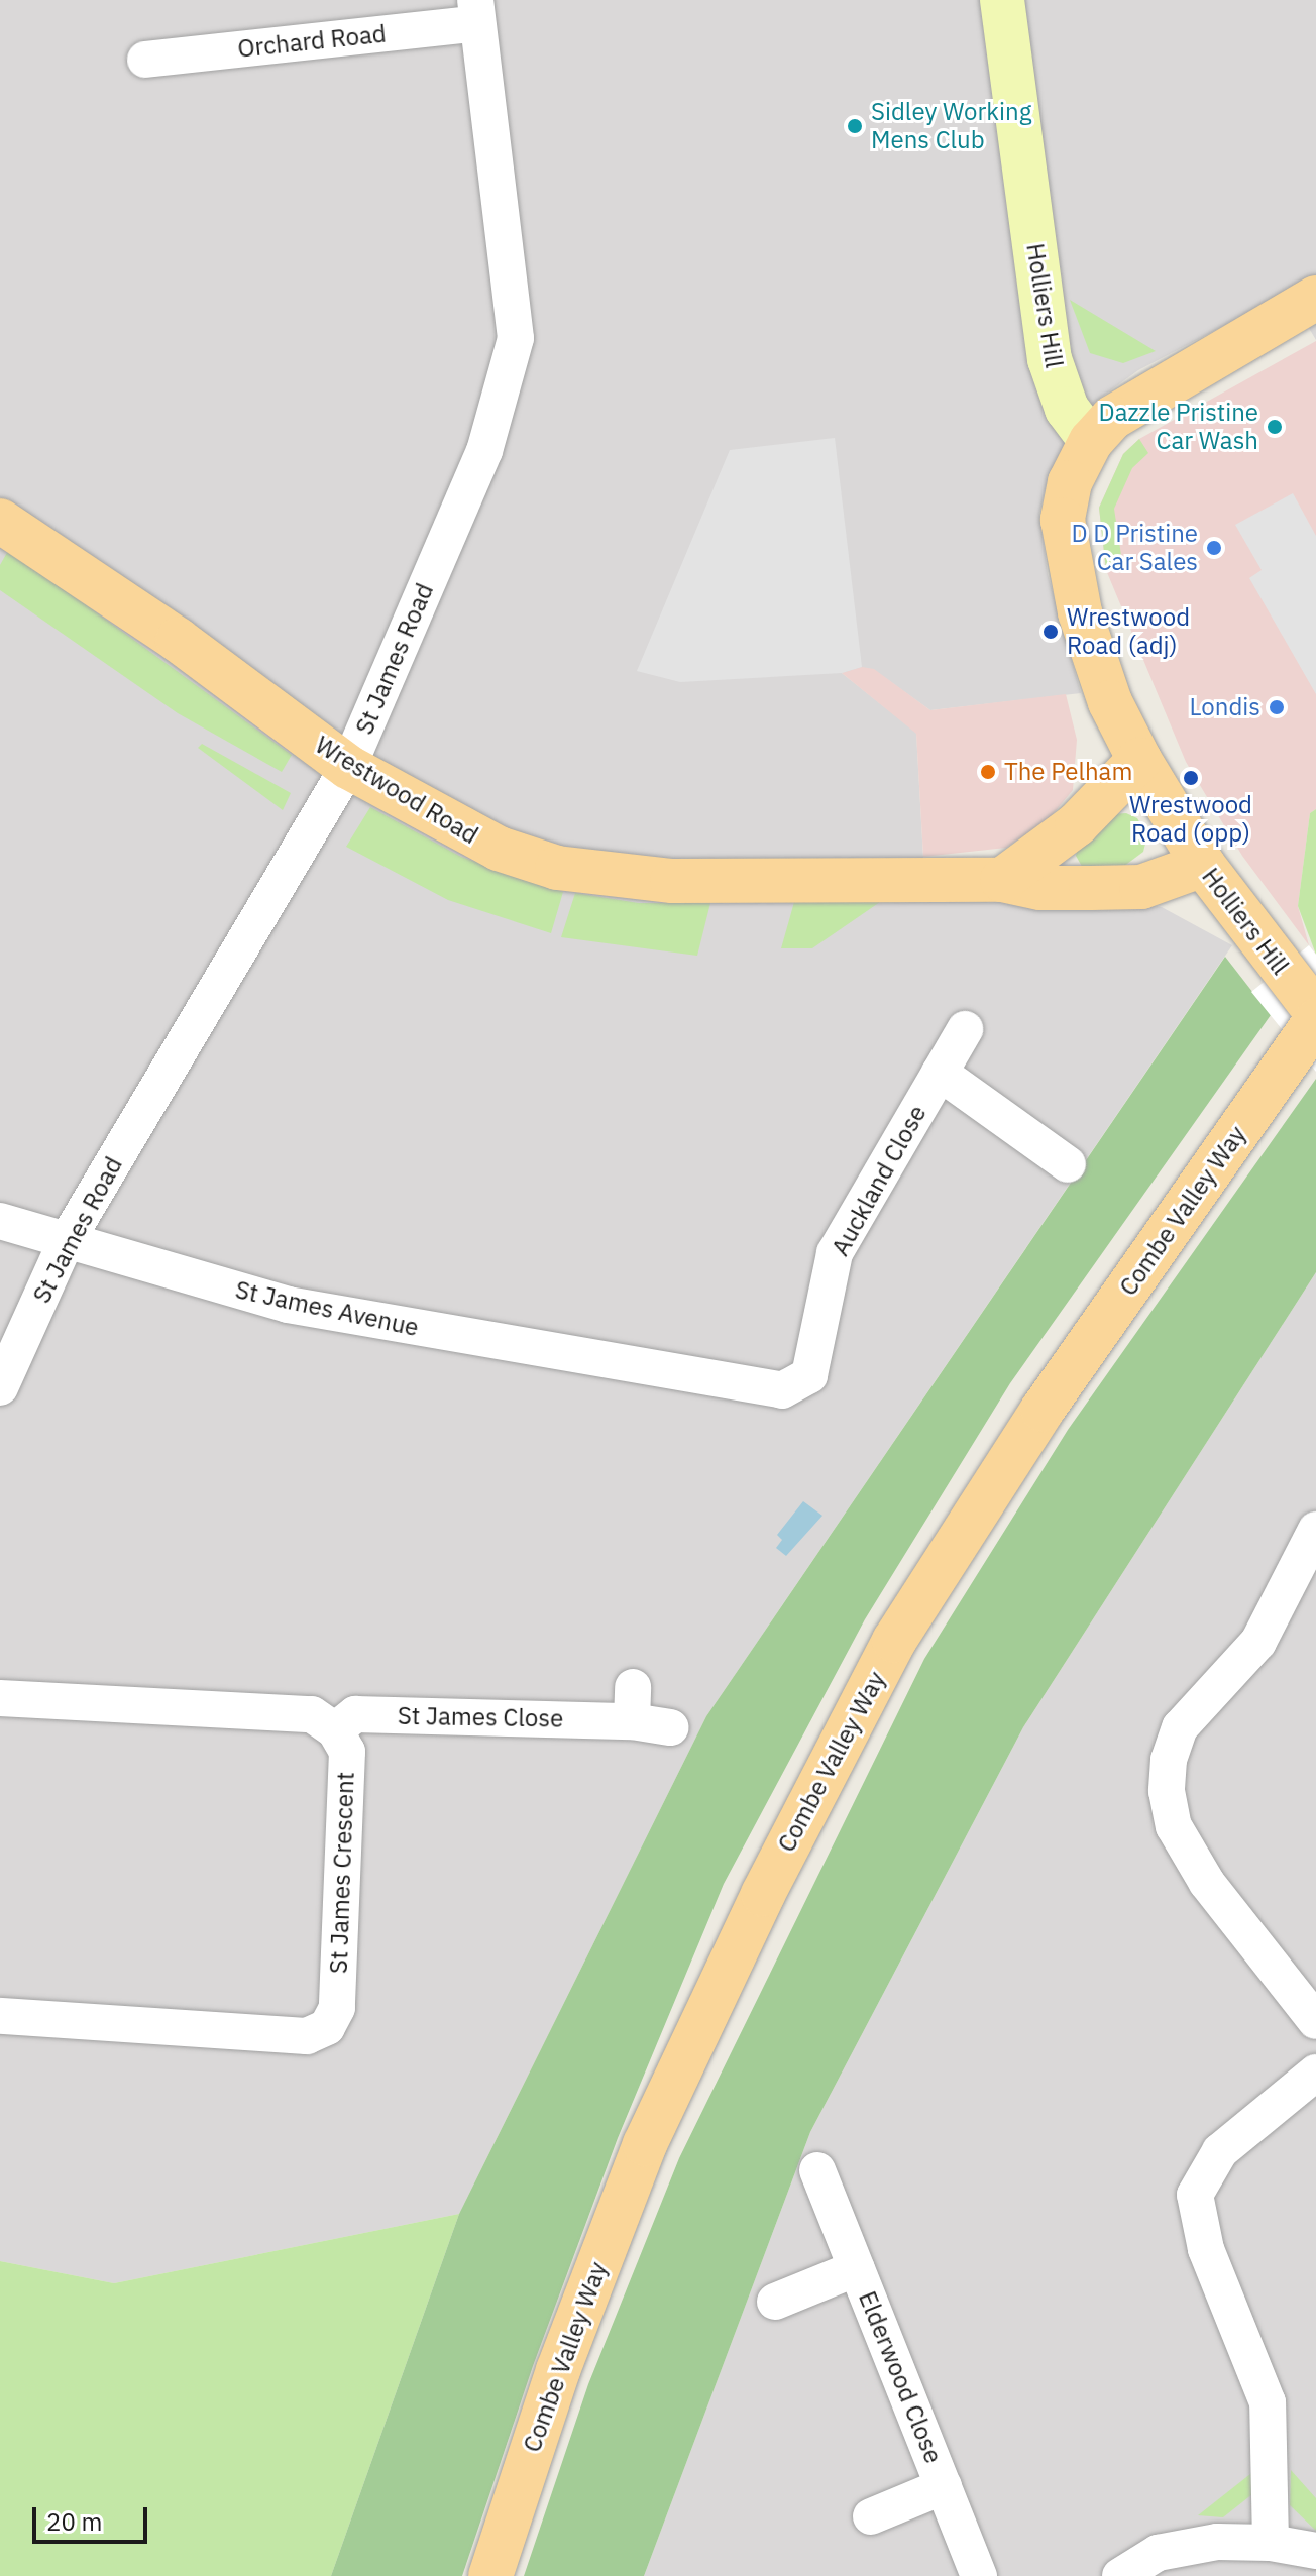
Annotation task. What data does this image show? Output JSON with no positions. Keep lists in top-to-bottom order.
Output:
{
  "streets": {
    "main road": ["Holliers Hill", "Wrestwood Road", "Combe Valley Way"],
    "street": [
      "Orchard Road",
      "St James Road",
      "Auckland Close",
      "St James Avenue",
      "St James Close",
      "St James Crescent",
      "Elderwood Close"
    ]
  },
  "crossings": [
    ["Orchard Road", "St James Road"],
    ["Holliers Hill", "Wrestwood Road"],
    ["St James Road", "Wrestwood Road"],
    ["St James Road", "St James Avenue"],
    ["Auckland Close", "St James Avenue"],
    ["St James Close", "St James Crescent"]
  ],
  "places": [
    "Sidley Working Mens Club",
    "Dazzle Pristine Car Wash",
    "D D Pristine Car Sales",
    "Wrestwood Road (adj)",
    "Londis",
    "The Pelham",
    "Wrestwood Road (opp)"
  ],
  "scale_bar": "20 m"
}
